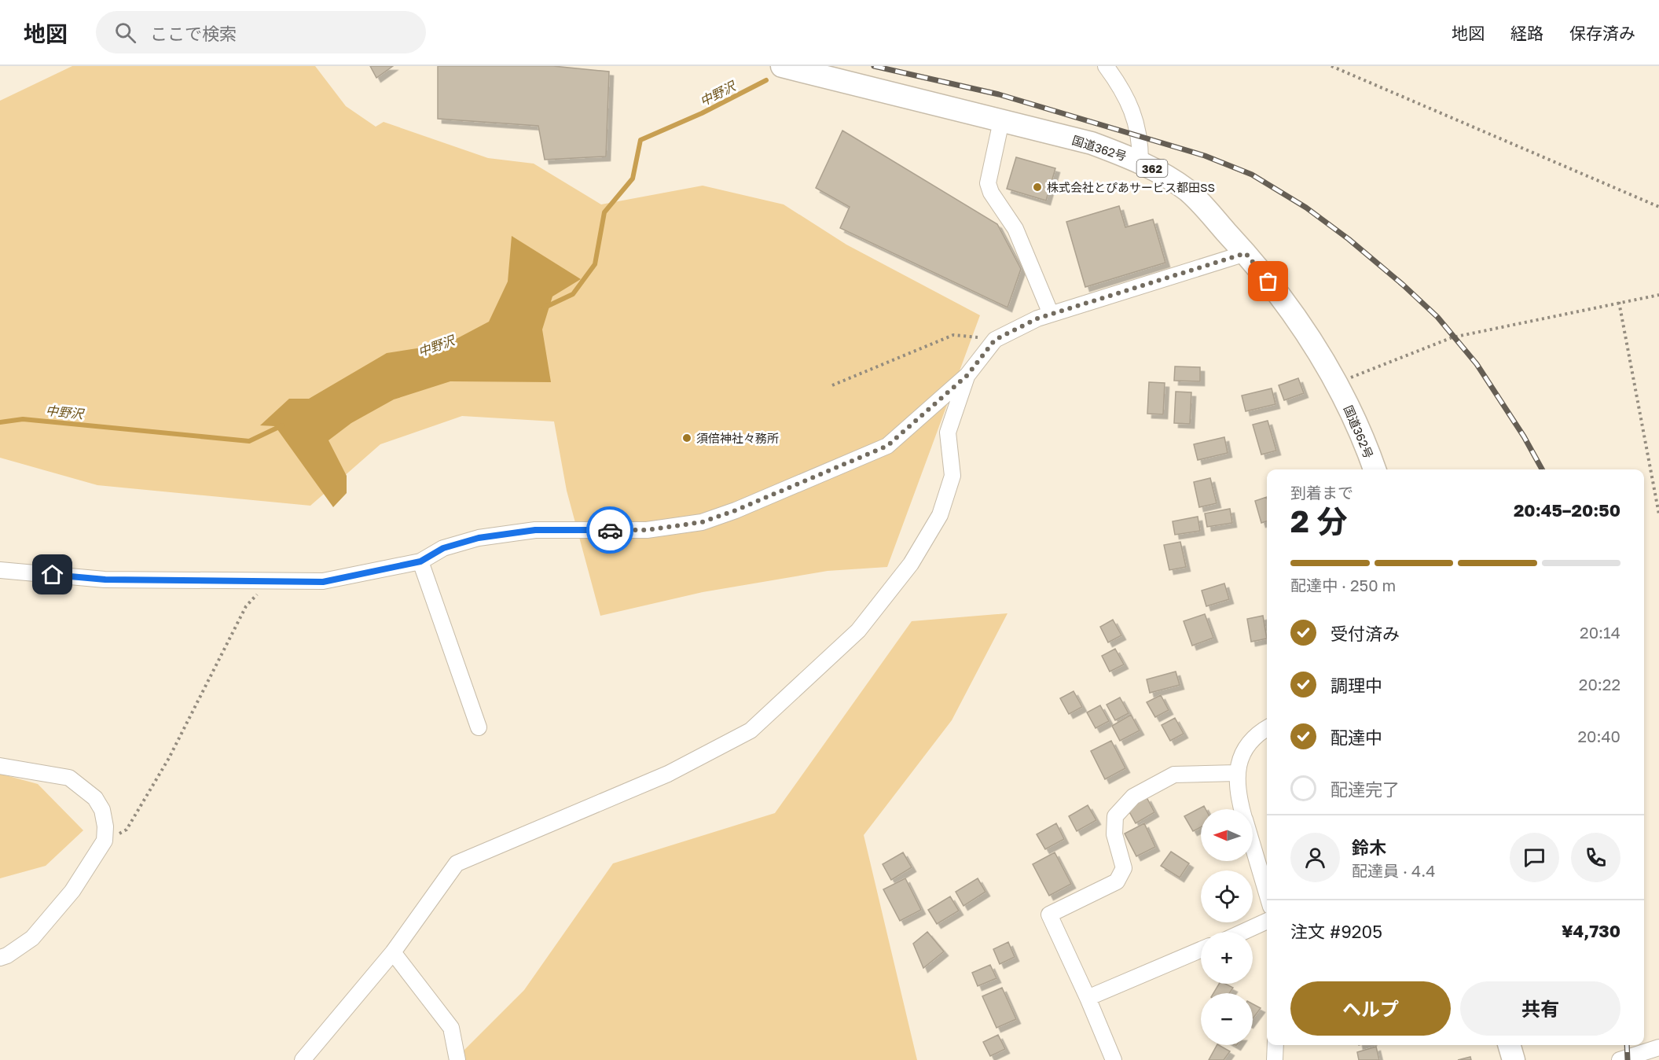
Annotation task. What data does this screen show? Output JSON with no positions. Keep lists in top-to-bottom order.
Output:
{
  "streets": {
    "highway": ["国道362号", "362"]
  },
  "water": ["中野沢"],
  "places": ["株式会社とぴあサービス都田SS", "須倍神社々務所"],
  "north": "left",
  "page": {
    "header": "地図",
    "search": "ここで検索",
    "nav": ["地図", "経路", "保存済み"],
    "heading": ["2 分", "到着まで", "20:45–20:50"],
    "panel": [
      "鈴木",
      "配達員 · 4.4",
      "注文 #9205",
      "¥4,730"
    ],
    "bar": "配達中 · 250 m",
    "list": [
      ["受付済み", "20:14"],
      ["調理中", "20:22"],
      ["配達中", "20:40"],
      "配達完了"
    ],
    "map_buttons": ["+", "−"],
    "buttons": ["ヘルプ", "共有"]
  }
}
